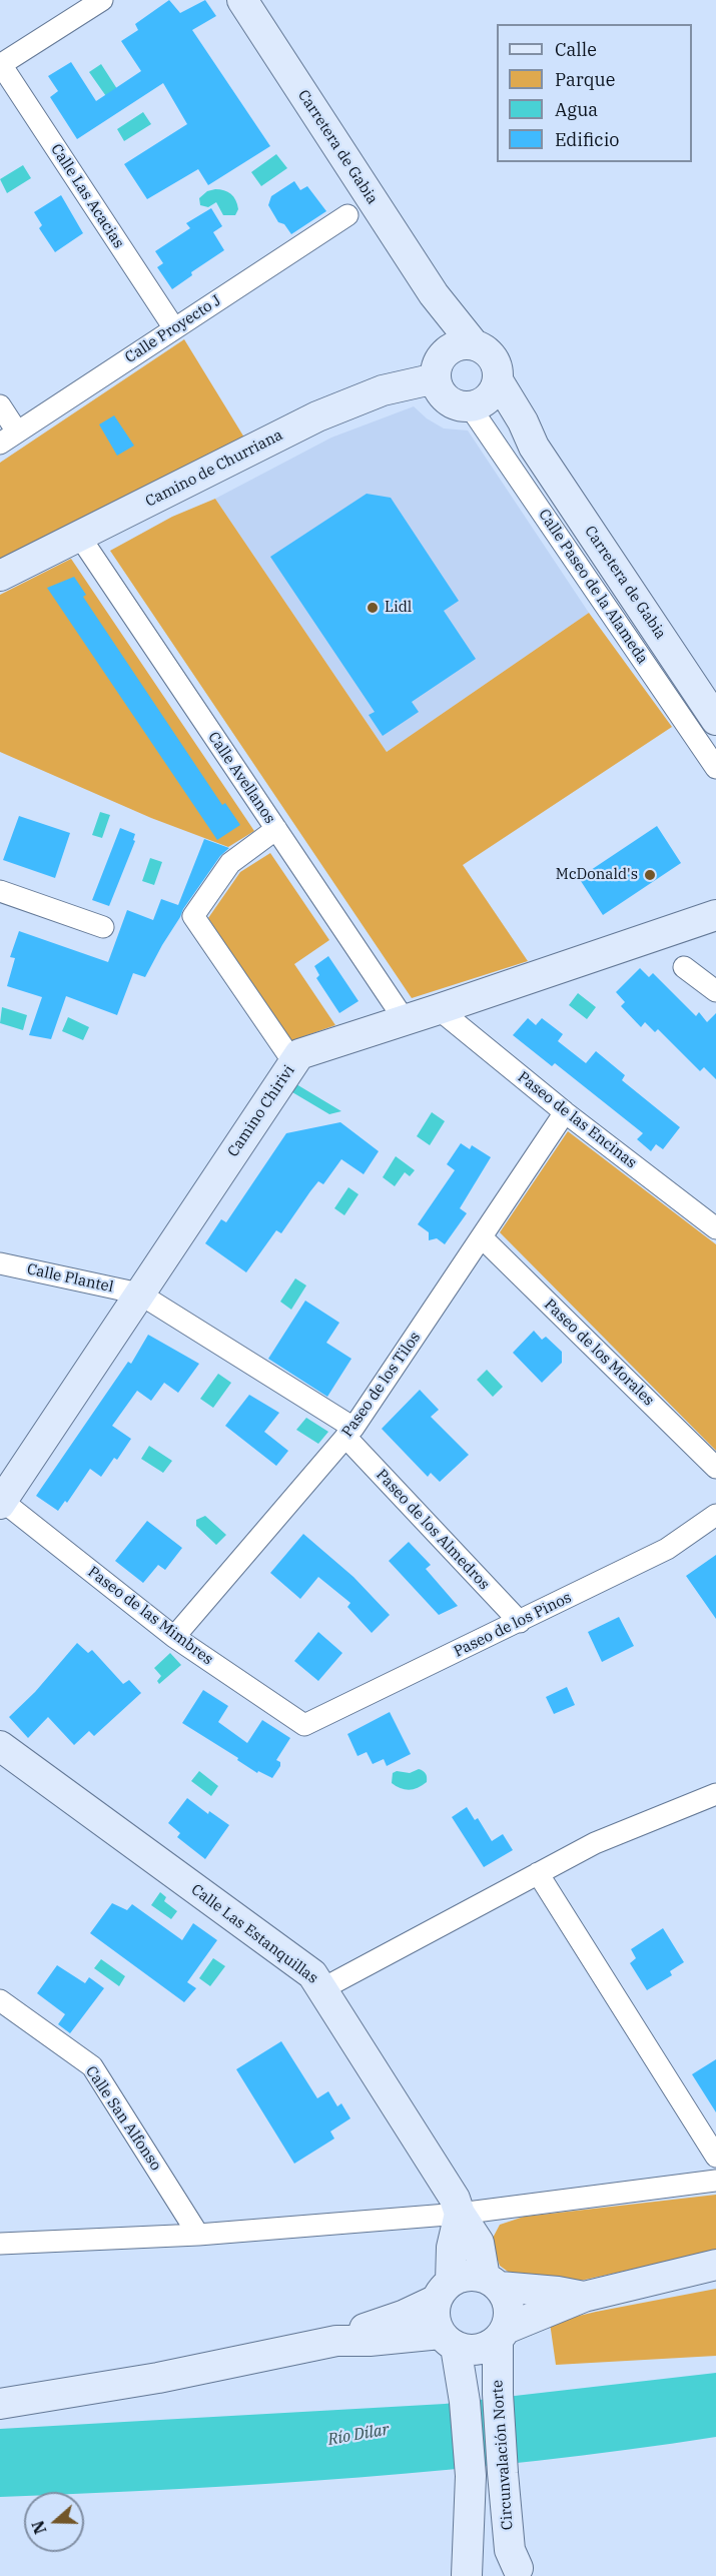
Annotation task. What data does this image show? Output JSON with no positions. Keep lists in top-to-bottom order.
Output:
{
  "streets": {
    "street": [
      "Carretera de Gabia",
      "Calle Las Acacias",
      "Calle Proyecto J",
      "Camino de Churriana",
      "Calle Paseo de la Alameda",
      "Calle Avellanos",
      "Camino Chirivi",
      "Paseo de las Encinas",
      "Calle Plantel",
      "Paseo de los Morales",
      "Paseo de los Tilos",
      "Paseo de los Almedros",
      "Paseo de las Mimbres",
      "Paseo de los Pinos",
      "Calle Las Estanquillas",
      "Calle San Alfonso",
      "Circunvalación Norte"
    ]
  },
  "crossings": [
    ["Carretera de Gabia", "Camino de Churriana"],
    ["Carretera de Gabia", "Calle Paseo de la Alameda"],
    ["Calle Las Acacias", "Calle Proyecto J"],
    ["Camino de Churriana", "Calle Paseo de la Alameda"],
    ["Camino de Churriana", "Calle Avellanos"],
    ["Calle Avellanos", "Camino Chirivi"],
    ["Camino Chirivi", "Paseo de las Encinas"],
    ["Camino Chirivi", "Calle Plantel"],
    ["Camino Chirivi", "Paseo de los Almedros"],
    ["Camino Chirivi", "Paseo de las Mimbres"],
    ["Paseo de las Encinas", "Paseo de los Tilos"],
    ["Calle Plantel", "Paseo de los Almedros"],
    ["Paseo de los Morales", "Paseo de los Tilos"],
    ["Paseo de los Tilos", "Paseo de los Almedros"],
    ["Paseo de los Tilos", "Paseo de las Mimbres"],
    ["Paseo de los Almedros", "Paseo de los Pinos"],
    ["Paseo de las Mimbres", "Paseo de los Pinos"],
    ["Calle Las Estanquillas", "Circunvalación Norte"]
  ],
  "water": ["Río Dílar"],
  "places": ["Lidl", "McDonald's"],
  "legend": [
    "Calle",
    "Parque",
    "Agua",
    "Edificio"
  ],
  "north": "left"
}
